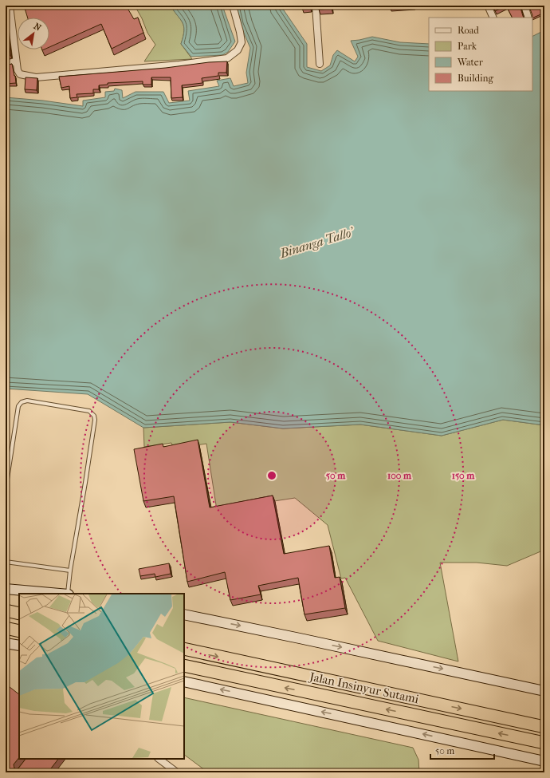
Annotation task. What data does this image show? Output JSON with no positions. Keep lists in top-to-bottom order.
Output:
{
  "streets": {
    "highway": ["Jalan Insinyur Sutami"]
  },
  "water": ["Binanga Tallo'"],
  "legend": [
    "Road",
    "Park",
    "Water",
    "Building"
  ],
  "scale_bar": "50 m",
  "north": "top right",
  "rings": ["50 m", "100 m", "150 m"]
}
